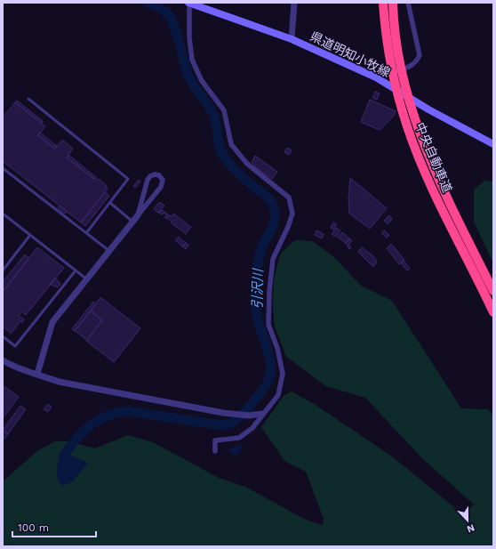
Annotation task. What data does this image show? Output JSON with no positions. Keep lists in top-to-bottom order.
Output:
{
  "streets": {
    "highway": ["中央自動車道"],
    "main road": ["県道明知小牧線"]
  },
  "water": ["引沢川"],
  "scale_bar": "100 m",
  "north": "bottom"
}
